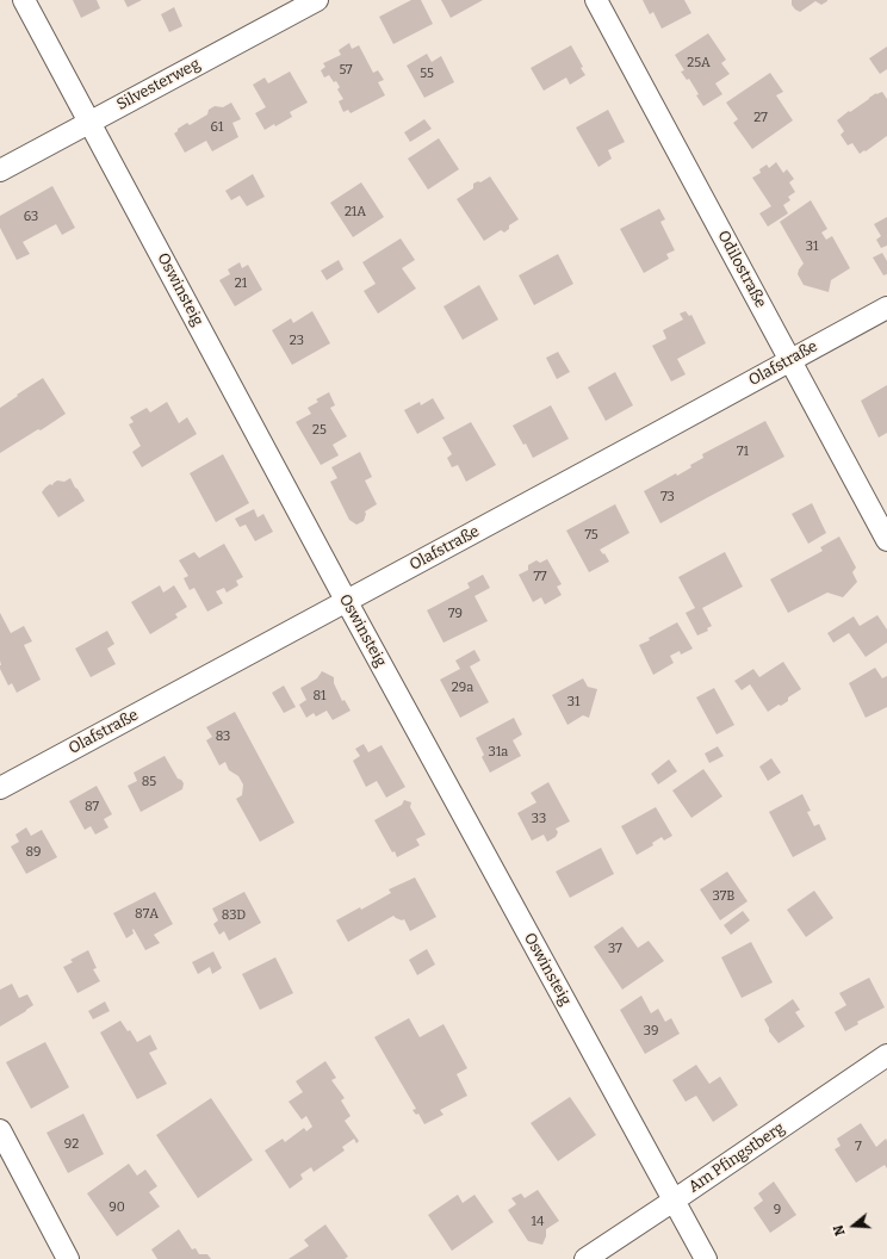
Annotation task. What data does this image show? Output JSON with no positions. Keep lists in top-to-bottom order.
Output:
{
  "streets": {
    "street": [
      "Silvesterweg",
      "Odilostraße",
      "Oswinsteig",
      "Olafstraße",
      "Am Pfingstberg"
    ]
  },
  "crossings": [
    ["Silvesterweg", "Oswinsteig"],
    ["Odilostraße", "Olafstraße"],
    ["Oswinsteig", "Olafstraße"],
    ["Oswinsteig", "Am Pfingstberg"]
  ],
  "house_numbers": [
    "25A",
    "57",
    "55",
    "27",
    "61",
    "21A",
    "63",
    "31",
    "21",
    "23",
    "25",
    "71",
    "73",
    "75",
    "77",
    "79",
    "29a",
    "81",
    "31",
    "83",
    "31a",
    "85",
    "87",
    "33",
    "89",
    "37B",
    "87A",
    "83D",
    "37",
    "39",
    "92",
    "7",
    "90",
    "9",
    "14"
  ],
  "north": "left"
}
